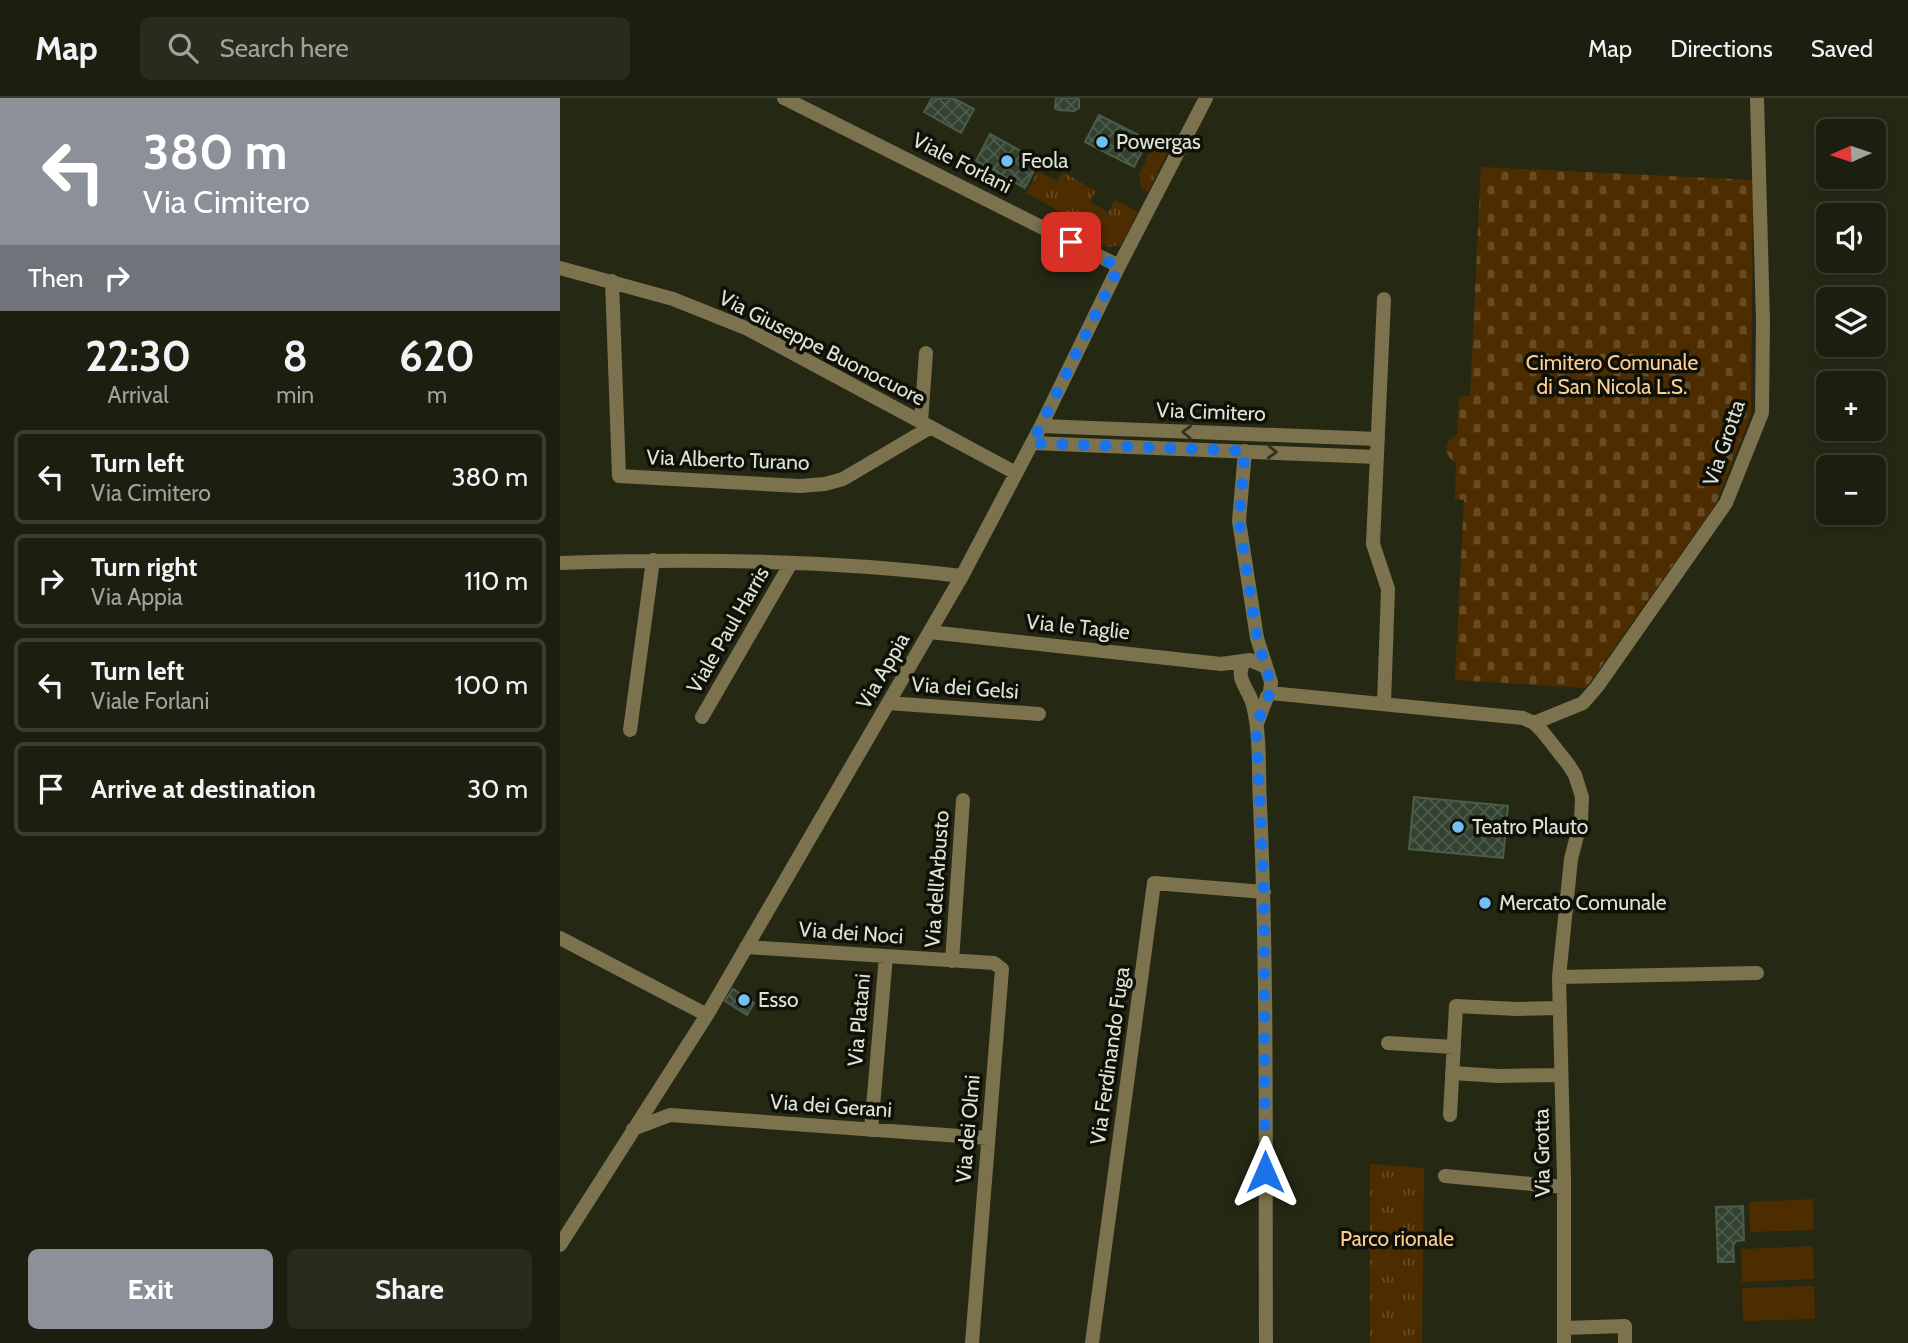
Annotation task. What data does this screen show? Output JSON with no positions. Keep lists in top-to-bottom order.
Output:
{
  "streets": {
    "street": [
      "Viale Forlani",
      "Via Giuseppe Buonocuore",
      "Via Cimitero",
      "Via Grotta",
      "Via Alberto Turano",
      "Via le Taglie",
      "Viale Paul Harris",
      "Via Appia",
      "Via dei Gelsi",
      "Via dell'Arbusto",
      "Via dei Noci",
      "Via Platani",
      "Via Ferdinando Fuga",
      "Via dei Gerani",
      "Via dei Olmi"
    ]
  },
  "crossings": [
    ["Viale Forlani", "Via Appia"],
    ["Via Giuseppe Buonocuore", "Via Alberto Turano"],
    ["Via Giuseppe Buonocuore", "Via Appia"],
    ["Via Cimitero", "Via Appia"],
    ["Via le Taglie", "Via Appia"],
    ["Viale Paul Harris", "Via Appia"],
    ["Via Appia", "Via dei Gelsi"],
    ["Via Appia", "Via dei Noci"],
    ["Via Appia", "Via dei Gerani"],
    ["Via dell'Arbusto", "Via dei Noci"],
    ["Via dell'Arbusto", "Via dei Olmi"],
    ["Via dei Noci", "Via Platani"],
    ["Via dei Noci", "Via dei Olmi"],
    ["Via Platani", "Via dei Gerani"],
    ["Via dei Gerani", "Via dei Olmi"]
  ],
  "parks": ["Cimitero Comunale di San Nicola L.S.", "Parco rionale"],
  "places": [
    "Powergas",
    "Feola",
    "Teatro Plauto",
    "Mercato Comunale",
    "Esso"
  ],
  "north": "left",
  "page": {
    "header": "Map",
    "search": "Search here",
    "nav": ["Map", "Directions", "Saved"],
    "turn": ["380 m", "Via Cimitero"],
    "map_buttons": ["+", "−"],
    "then": "Then",
    "eta": [
      "22:30",
      "Arrival",
      "8",
      "min",
      "620",
      "m"
    ],
    "list": [
      {
        "name": "Turn left",
        "note": "Via Cimitero",
        "value": "380 m"
      },
      {
        "name": "Turn right",
        "note": "Via Appia",
        "value": "110 m"
      },
      {
        "name": "Turn left",
        "note": "Viale Forlani",
        "value": "100 m"
      },
      {
        "name": "Arrive at destination",
        "value": "30 m"
      }
    ],
    "buttons": ["Exit", "Share"]
  }
}
